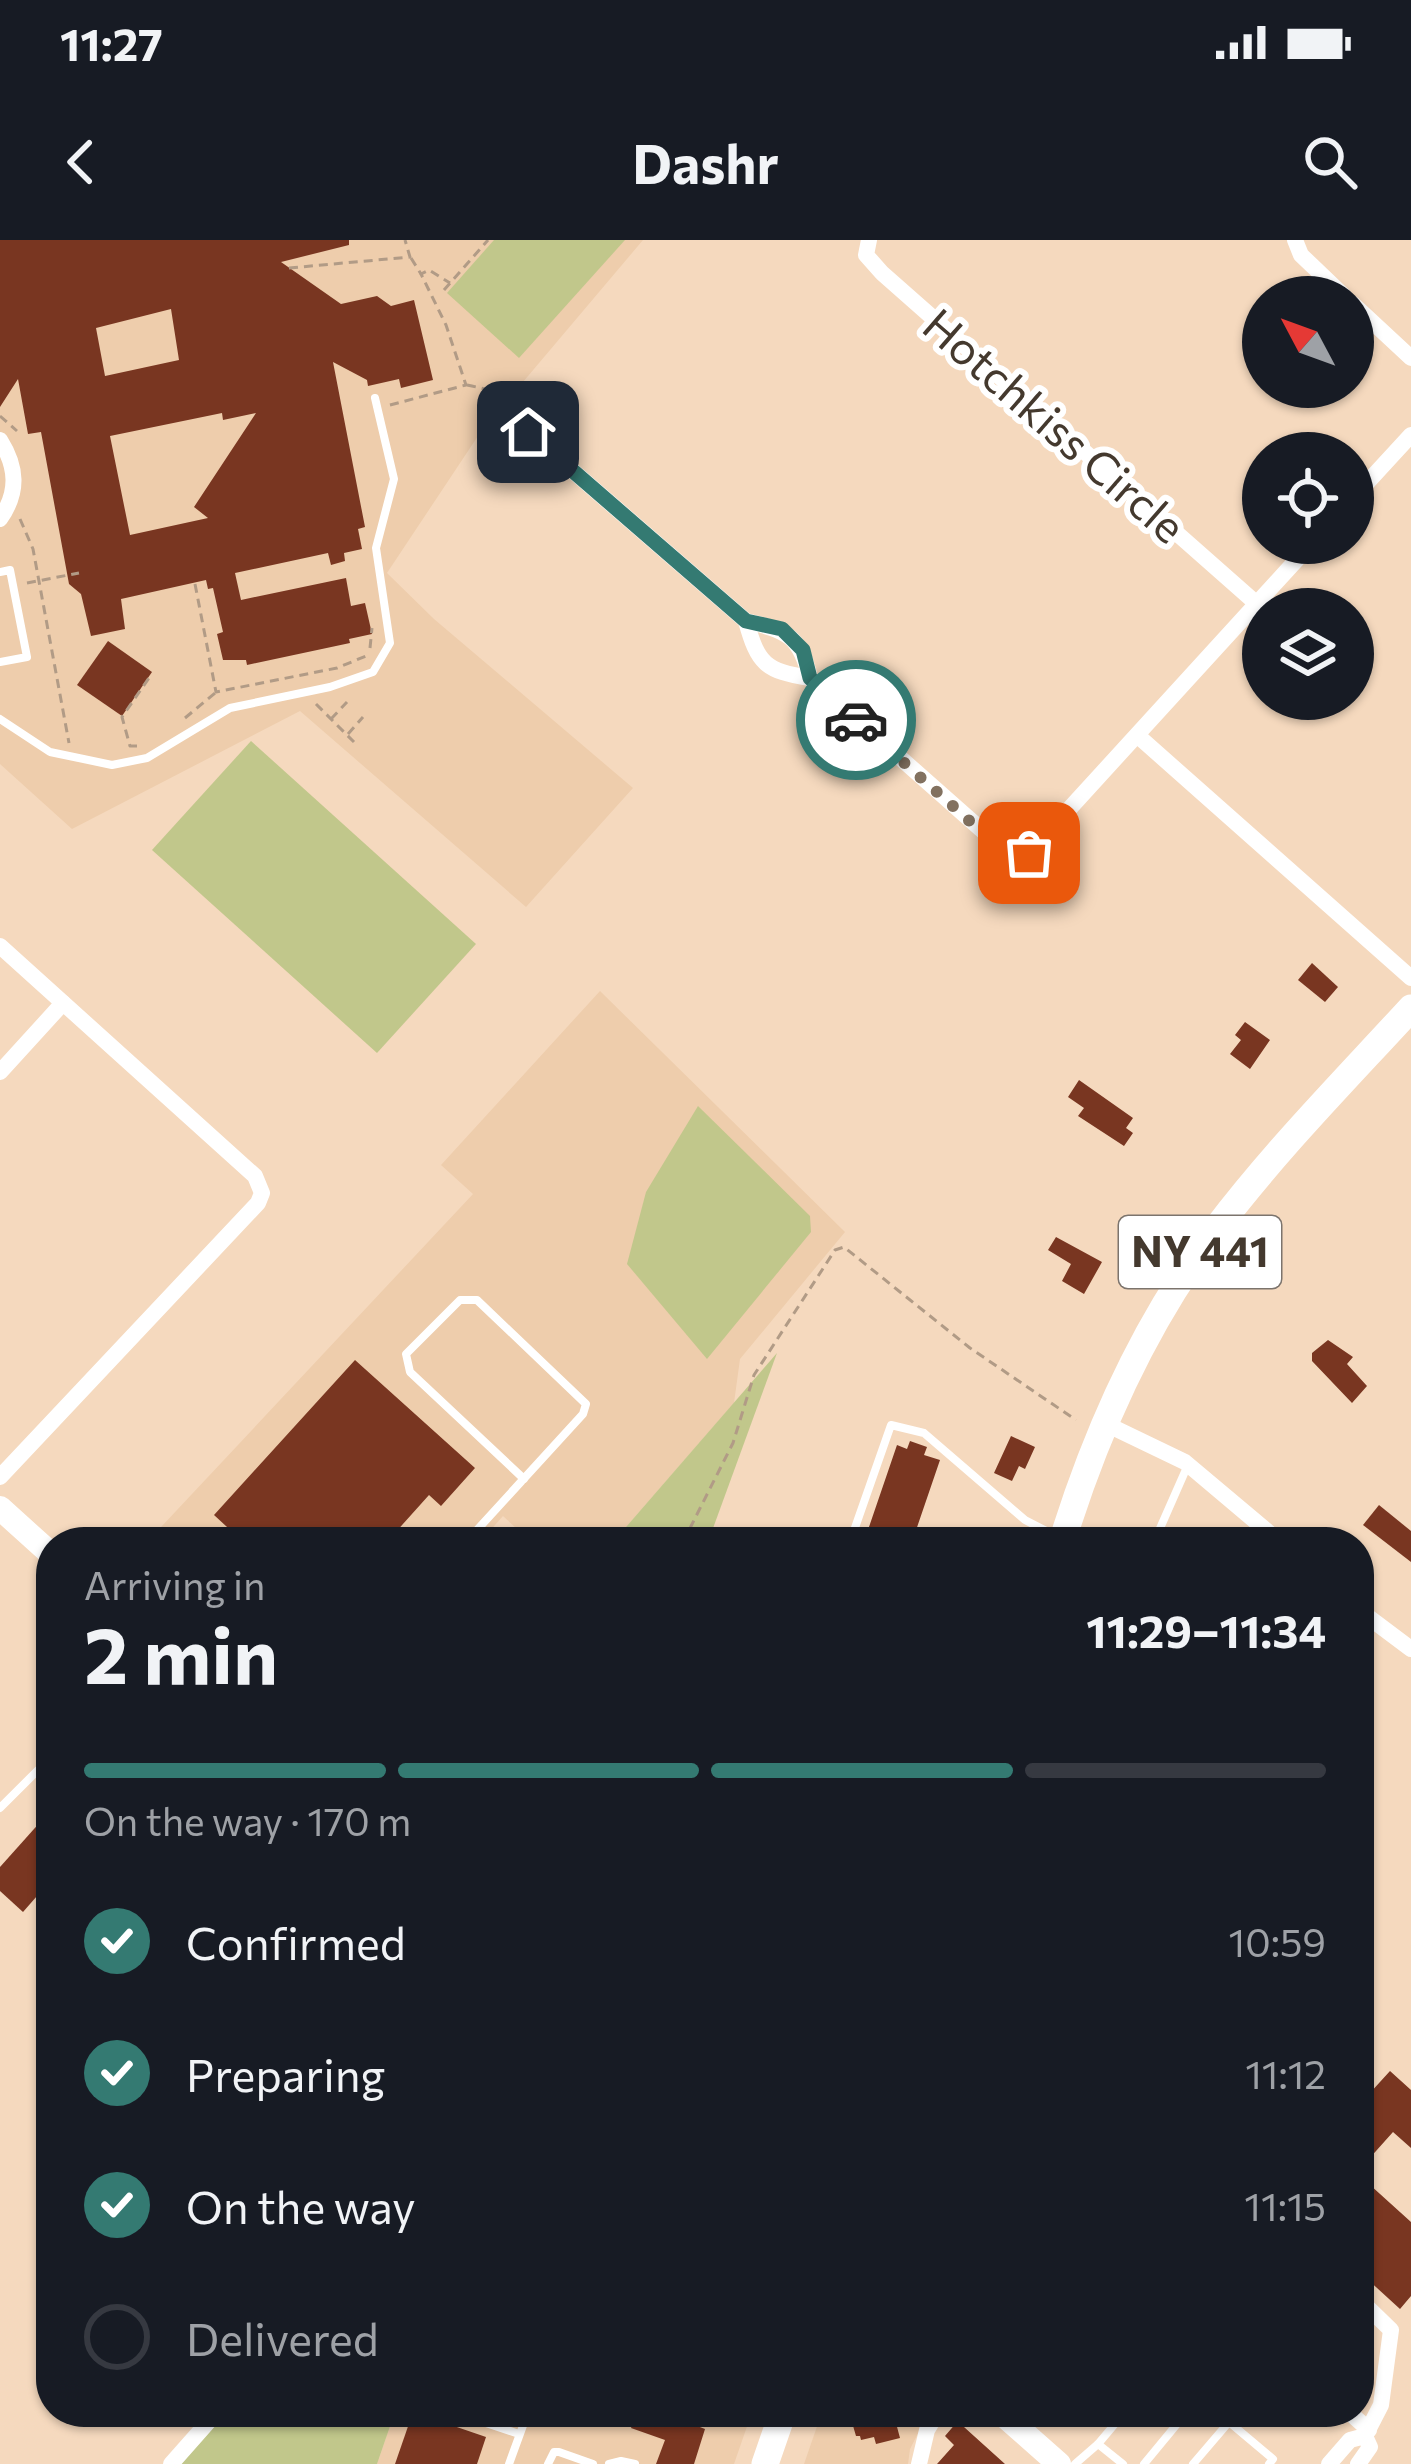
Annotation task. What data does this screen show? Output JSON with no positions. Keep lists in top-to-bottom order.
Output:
{
  "streets": {
    "main road": ["NY 441"],
    "street": ["Hotchkiss Circle"]
  },
  "north": "top left",
  "page": {
    "status": "11:27",
    "header": "Dashr",
    "heading": ["2 min", "Arriving in", "11:29–11:34"],
    "bar": "On the way · 170 m",
    "list": [
      ["Confirmed", "10:59"],
      ["Preparing", "11:12"],
      ["On the way", "11:15"],
      "Delivered"
    ]
  }
}
